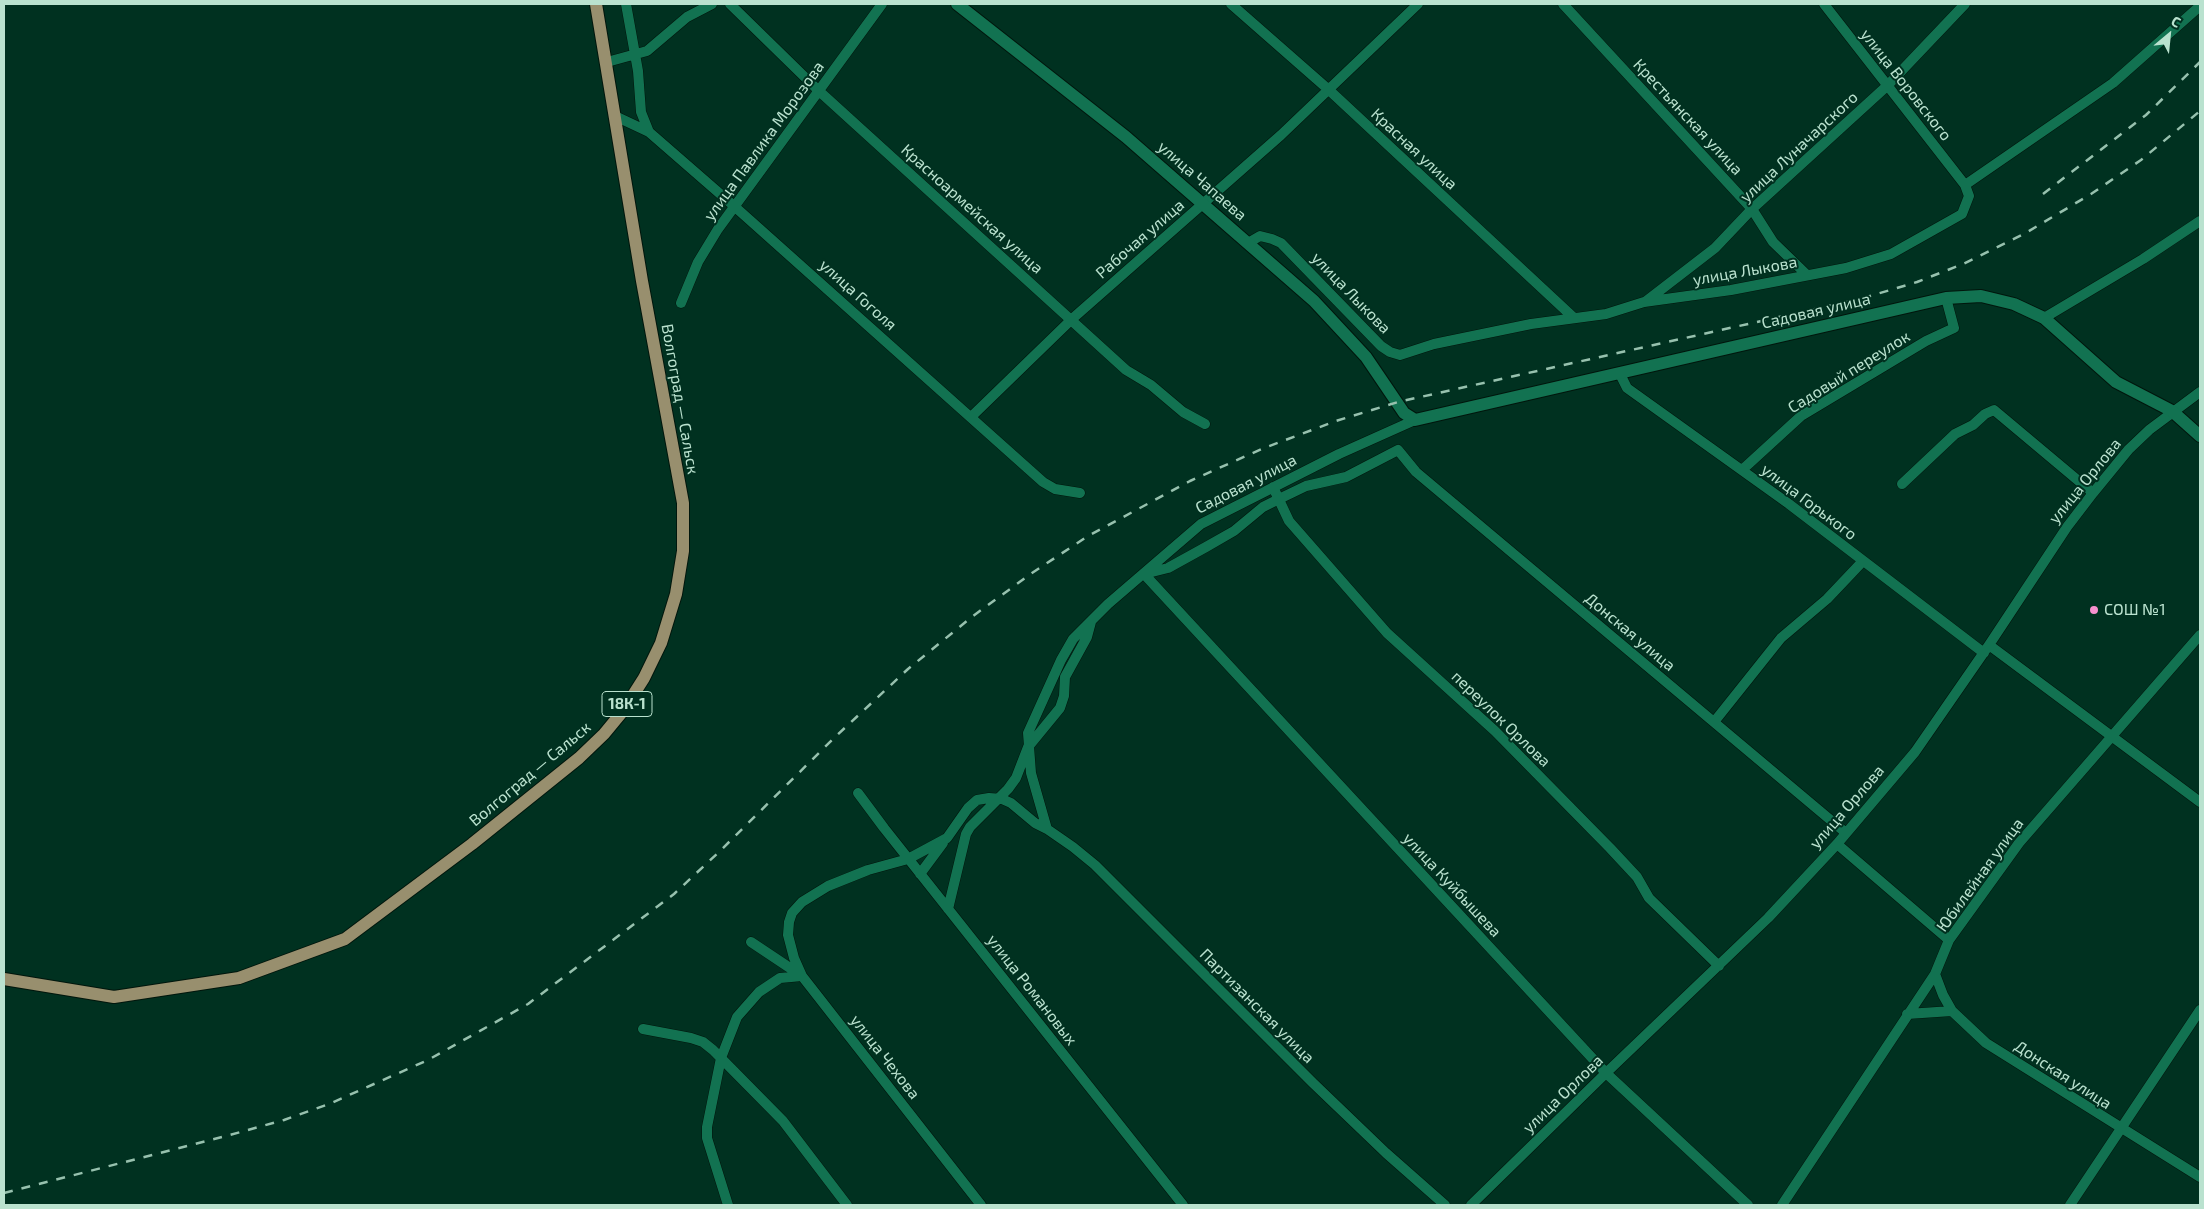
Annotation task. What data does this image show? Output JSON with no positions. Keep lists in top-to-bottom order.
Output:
{
  "streets": {
    "main road": ["Волгоград — Сальск", "18К-1"],
    "street": [
      "улица Воровского",
      "Крестьянская улица",
      "улица Павлика Морозова",
      "улица Луначарского",
      "Красная улица",
      "улица Чапаева",
      "Красноармейская улица",
      "Рабочая улица",
      "улица Лыкова",
      "улица Гоголя",
      "Садовая улица",
      "Садовый переулок",
      "улица Орлова",
      "улица Горького",
      "Донская улица",
      "переулок Орлова",
      "Юбилейная улица",
      "улица Куйбышева",
      "улица Романовых",
      "Партизанская улица",
      "улица Чехова"
    ]
  },
  "crossings": [
    ["улица Воровского", "улица Луначарского"],
    ["улица Воровского", "улица Лыкова"],
    ["Крестьянская улица", "улица Луначарского"],
    ["Крестьянская улица", "улица Лыкова"],
    ["улица Павлика Морозова", "Красноармейская улица"],
    ["улица Павлика Морозова", "улица Гоголя"],
    ["улица Луначарского", "улица Лыкова"],
    ["Красная улица", "Рабочая улица"],
    ["Красная улица", "улица Лыкова"],
    ["улица Чапаева", "Рабочая улица"],
    ["улица Чапаева", "улица Лыкова"],
    ["улица Чапаева", "Садовая улица"],
    ["Красноармейская улица", "Рабочая улица"],
    ["Рабочая улица", "улица Гоголя"],
    ["улица Гоголя", "Волгоград — Сальск"],
    ["Садовая улица", "Садовый переулок"],
    ["Садовая улица", "улица Орлова"],
    ["Садовая улица", "улица Горького"],
    ["Садовая улица", "Донская улица"],
    ["Садовая улица", "переулок Орлова"],
    ["Садовая улица", "улица Куйбышева"],
    ["Садовый переулок", "улица Горького"],
    ["улица Орлова", "улица Горького"],
    ["улица Орлова", "Донская улица"],
    ["улица Орлова", "переулок Орлова"],
    ["улица Орлова", "улица Куйбышева"],
    ["улица Горького", "Юбилейная улица"],
    ["Донская улица", "Юбилейная улица"]
  ],
  "places": ["СОШ №1"],
  "north": "top right"
}
